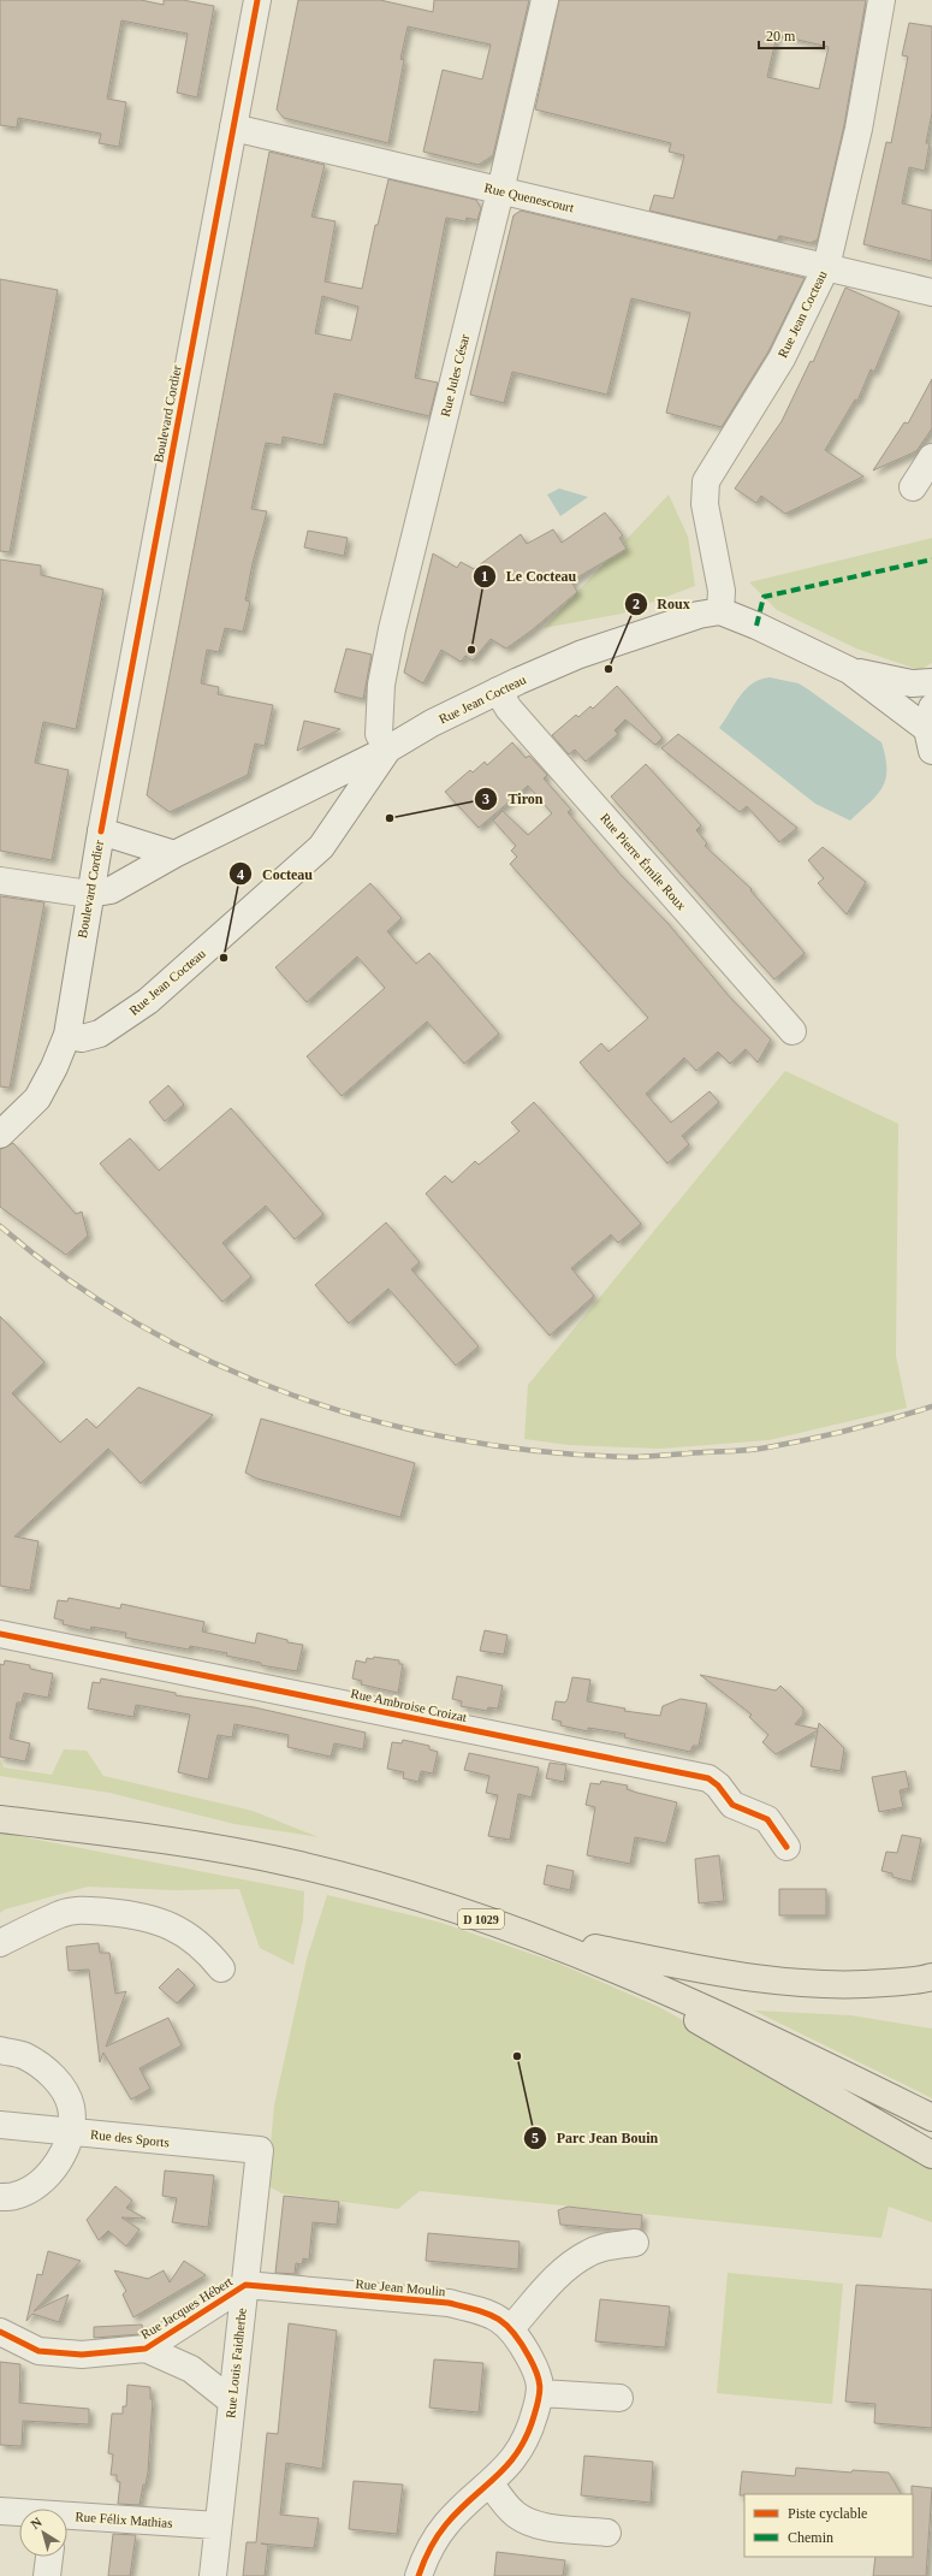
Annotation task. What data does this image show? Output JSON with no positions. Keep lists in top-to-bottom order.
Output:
{
  "streets": {
    "main road": ["D 1029"],
    "street": [
      "Rue Quenescourt",
      "Rue Jean Cocteau",
      "Rue Jules César",
      "Boulevard Cordier",
      "Rue Pierre Émile Roux",
      "Rue Ambroise Croizat",
      "Rue des Sports",
      "Rue Jean Moulin",
      "Rue Jacques Hébert",
      "Rue Louis Faidherbe",
      "Rue Félix Mathias"
    ]
  },
  "crossings": [
    ["Rue Quenescourt", "Rue Jean Cocteau"],
    ["Rue Quenescourt", "Rue Jules César"],
    ["Rue Quenescourt", "Boulevard Cordier"],
    ["Rue Jean Cocteau", "Rue Jules César"],
    ["Rue Jean Cocteau", "Boulevard Cordier"],
    ["Rue Jean Cocteau", "Rue Pierre Émile Roux"],
    ["Rue des Sports", "Rue Louis Faidherbe"],
    ["Rue Jean Moulin", "Rue Jacques Hébert"],
    ["Rue Jean Moulin", "Rue Louis Faidherbe"],
    ["Rue Jacques Hébert", "Rue Louis Faidherbe"],
    ["Rue Louis Faidherbe", "Rue Félix Mathias"]
  ],
  "places": [
    "Le Cocteau",
    "Roux",
    "Tiron",
    "Cocteau",
    "Parc Jean Bouin"
  ],
  "legend": ["Piste cyclable", "Chemin"],
  "scale_bar": "20 m",
  "north": "top left"
}
